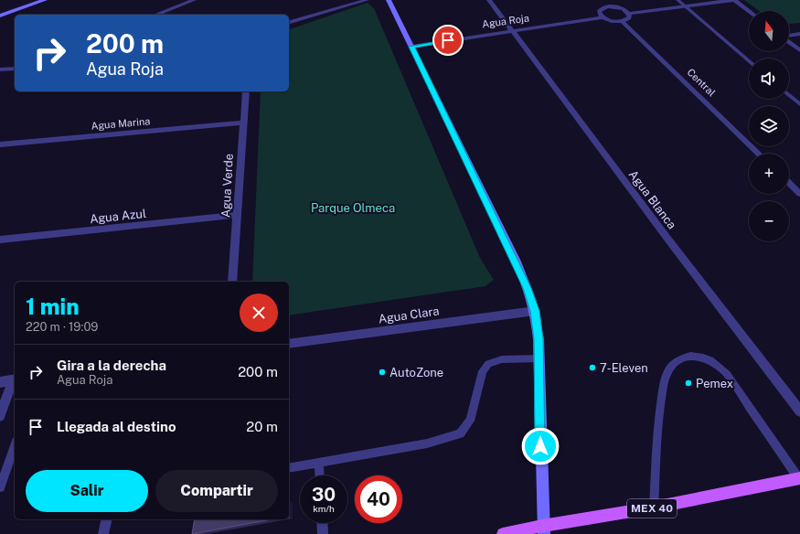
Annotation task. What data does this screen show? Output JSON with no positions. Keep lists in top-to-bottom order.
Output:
{
  "streets": {
    "main road": ["MEX 40"],
    "street": [
      "Agua Roja",
      "Central",
      "Agua Marina",
      "Agua Verde",
      "Agua Blanca",
      "Agua Azul",
      "Agua Clara"
    ]
  },
  "crossings": [
    ["Agua Roja", "Agua Blanca"],
    ["Agua Marina", "Agua Verde"],
    ["Agua Verde", "Agua Azul"]
  ],
  "parks": ["Parque Olmeca"],
  "places": ["7-Eleven", "AutoZone", "Pemex"],
  "north": "top",
  "page": {
    "map_buttons": ["+", "−"],
    "turn": ["200 m", "Agua Roja"],
    "heading": ["1 min", "220 m · 19:09"],
    "list": [
      {
        "name": "Gira a la derecha",
        "note": "Agua Roja",
        "value": "200 m"
      },
      {
        "name": "Llegada al destino",
        "value": "20 m"
      }
    ],
    "buttons": ["Salir", "Compartir"],
    "speed": "30 km/h",
    "limit": "40"
  }
}
